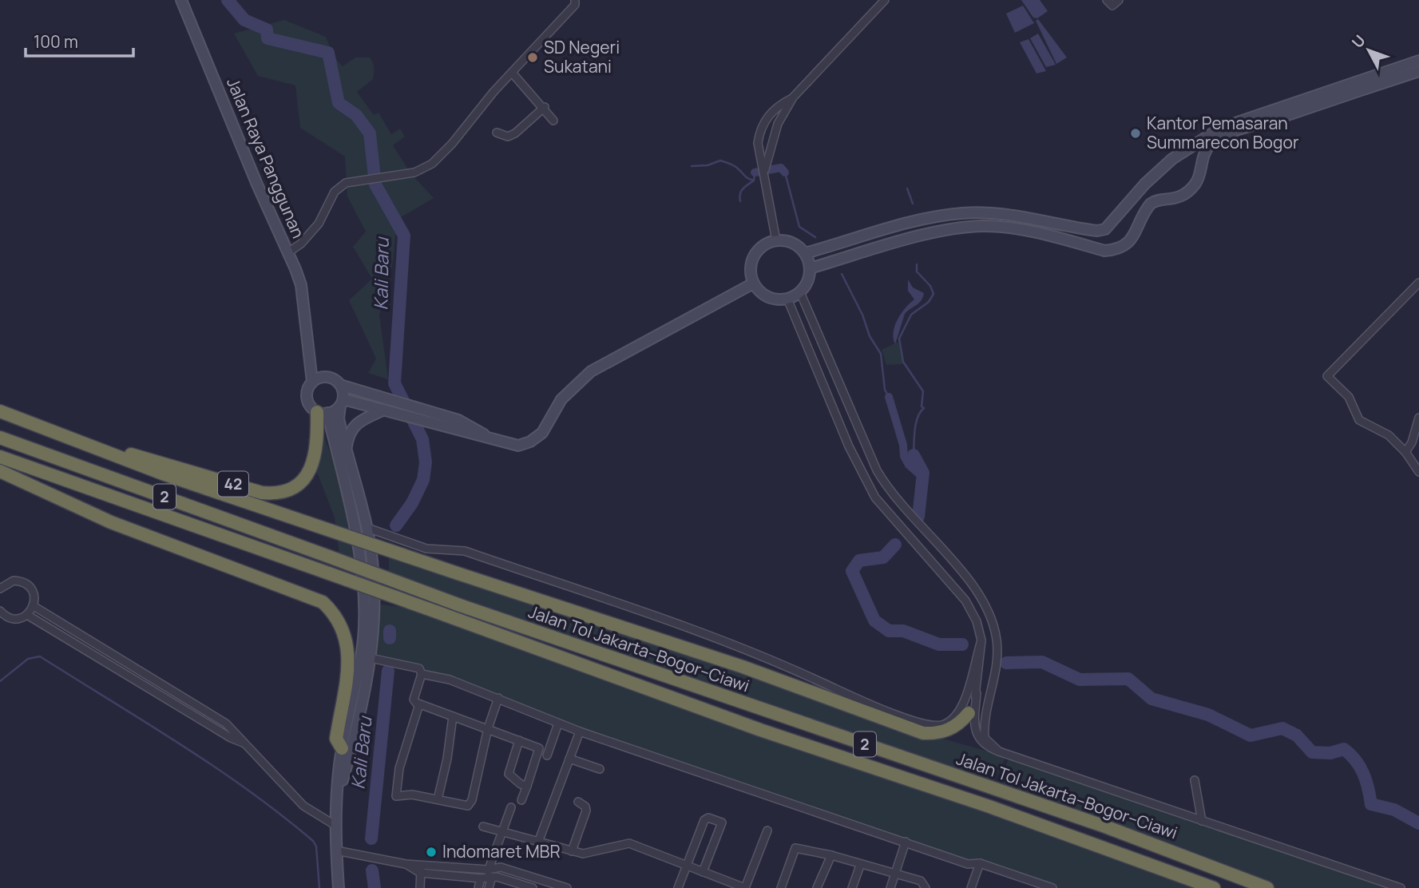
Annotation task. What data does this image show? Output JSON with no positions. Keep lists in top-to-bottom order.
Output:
{
  "streets": {
    "highway": ["42", "2", "Jalan Tol Jakarta–Bogor–Ciawi"],
    "street": ["Jalan Raya Panggunan"]
  },
  "crossings": [
    ["Jalan Raya Panggunan", "42"]
  ],
  "water": ["Kali Baru"],
  "places": ["SD Negeri Sukatani", "Kantor Pemasaran Summarecon Bogor", "Indomaret MBR"],
  "scale_bar": "100 m",
  "north": "top left"
}
